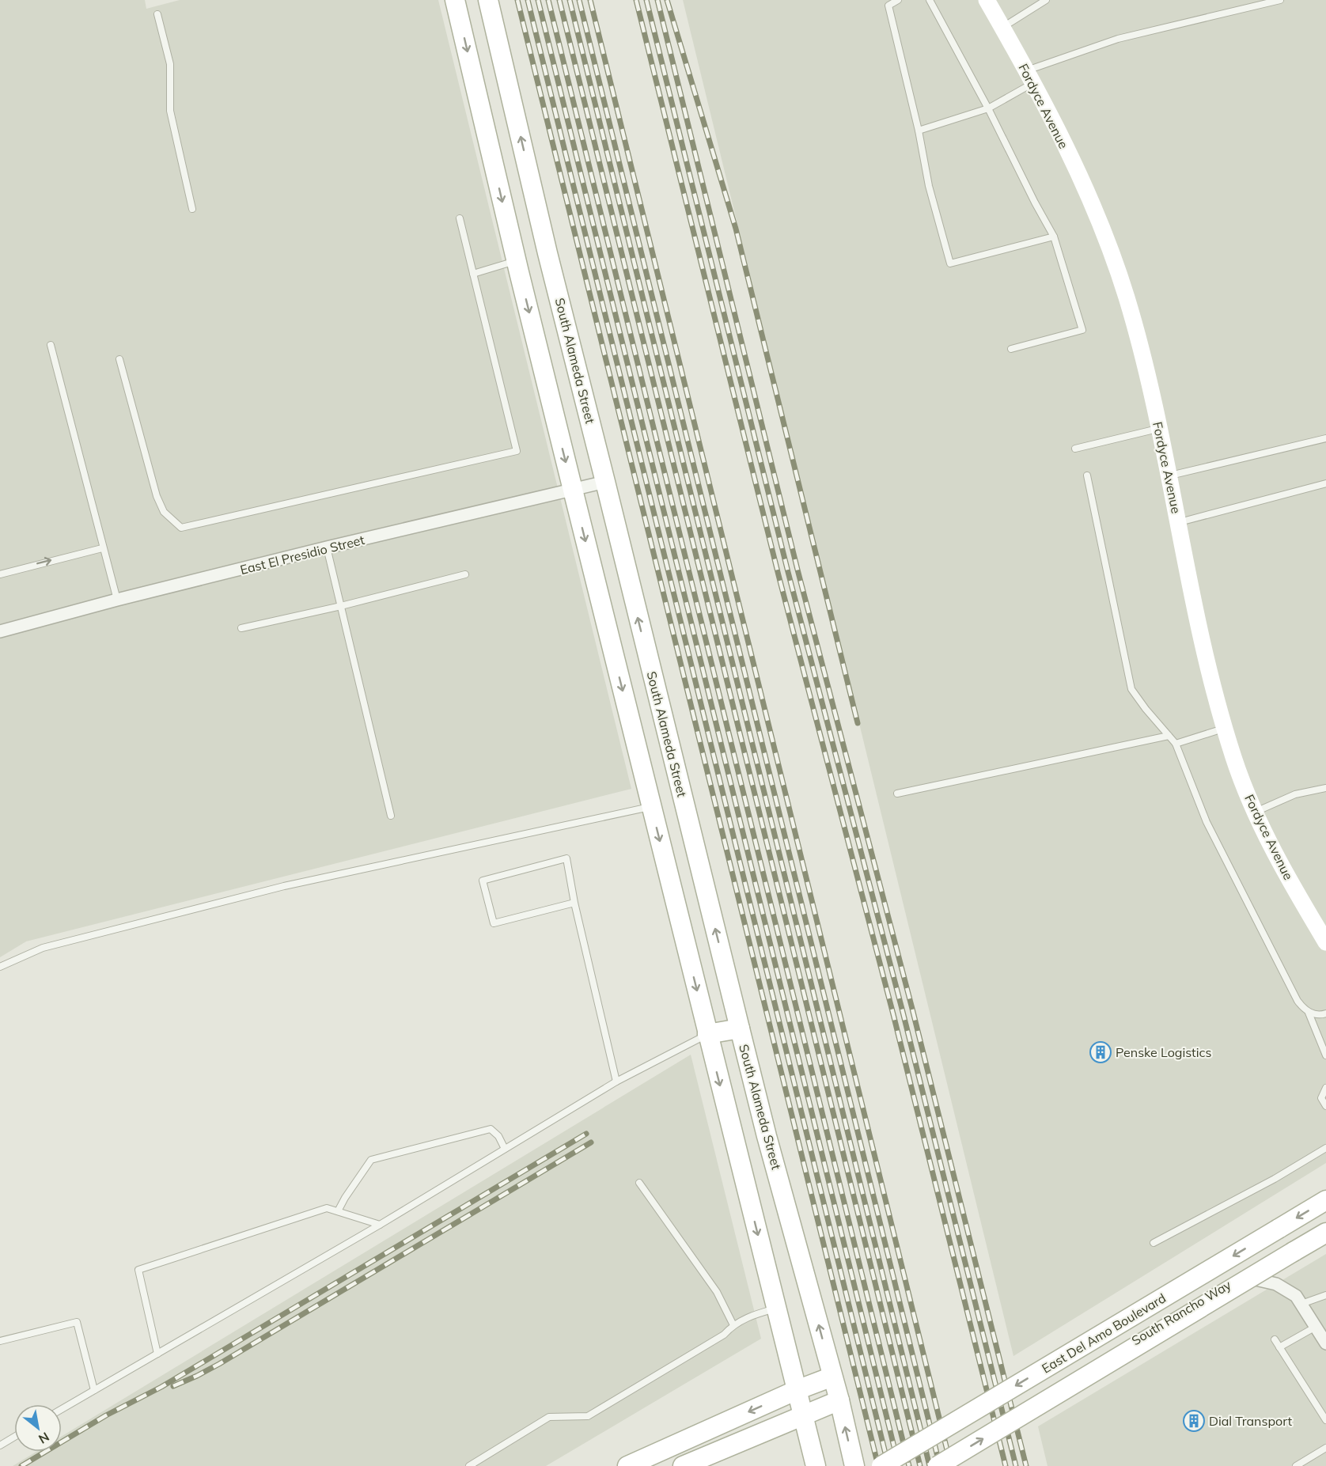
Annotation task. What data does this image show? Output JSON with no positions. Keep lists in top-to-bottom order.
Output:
{
  "streets": {
    "main road": ["South Alameda Street", "East Del Amo Boulevard"],
    "street": ["Fordyce Avenue", "East El Presidio Street", "South Rancho Way"]
  },
  "crossings": [
    ["South Alameda Street", "East El Presidio Street"]
  ],
  "places": {
    "building": ["Penske Logistics", "Dial Transport"]
  },
  "north": "bottom right"
}
